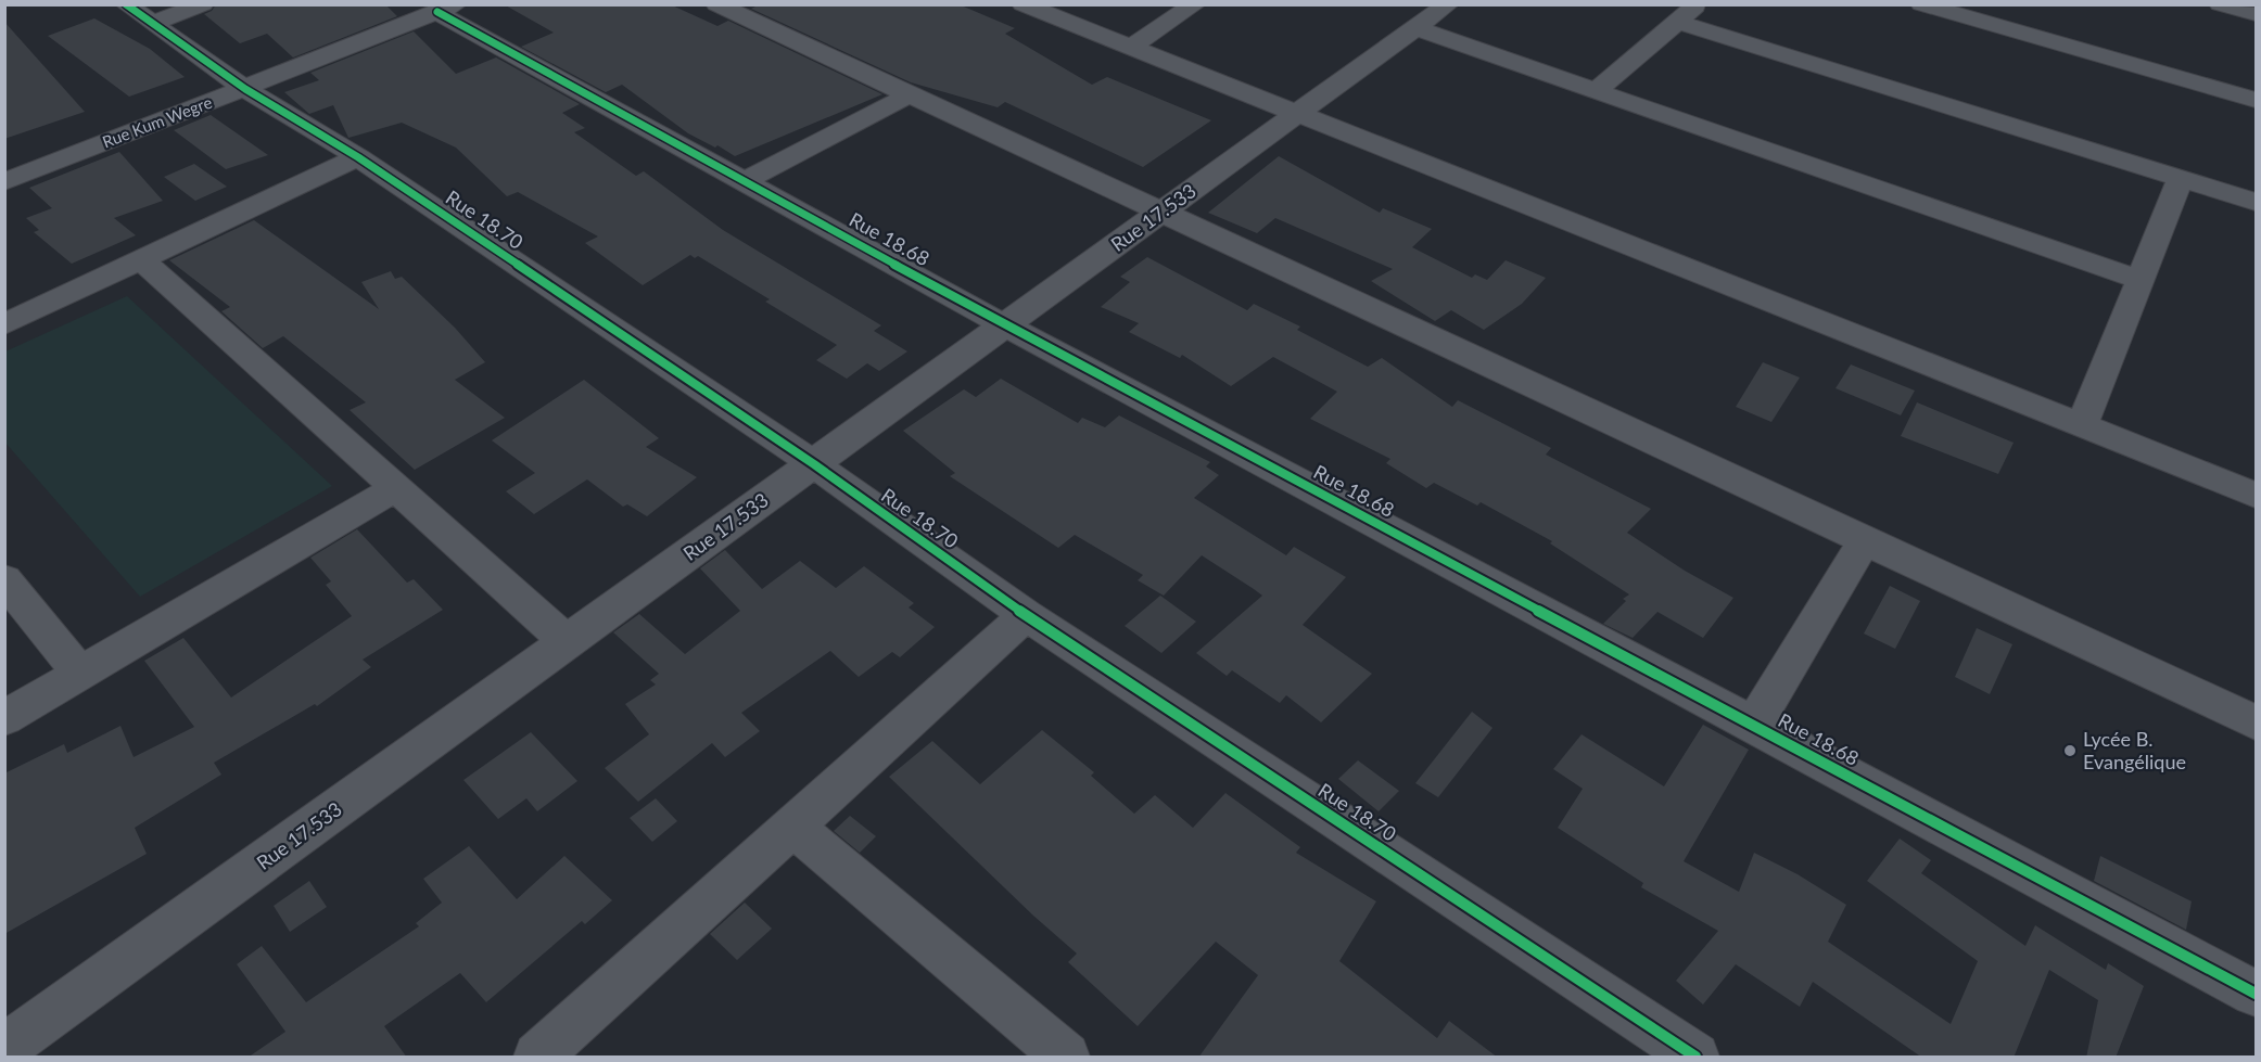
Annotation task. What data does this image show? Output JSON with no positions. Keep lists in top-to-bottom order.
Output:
{
  "streets": {
    "street": [
      "Rue Kum Wegre",
      "Rue 17.533",
      "Rue 18.70",
      "Rue 18.68"
    ]
  },
  "crossings": [
    ["Rue Kum Wegre", "Rue 18.70"],
    ["Rue Kum Wegre", "Rue 18.68"],
    ["Rue 17.533", "Rue 18.70"],
    ["Rue 17.533", "Rue 18.68"]
  ],
  "places": ["Lycée B. Evangélique"]
}
